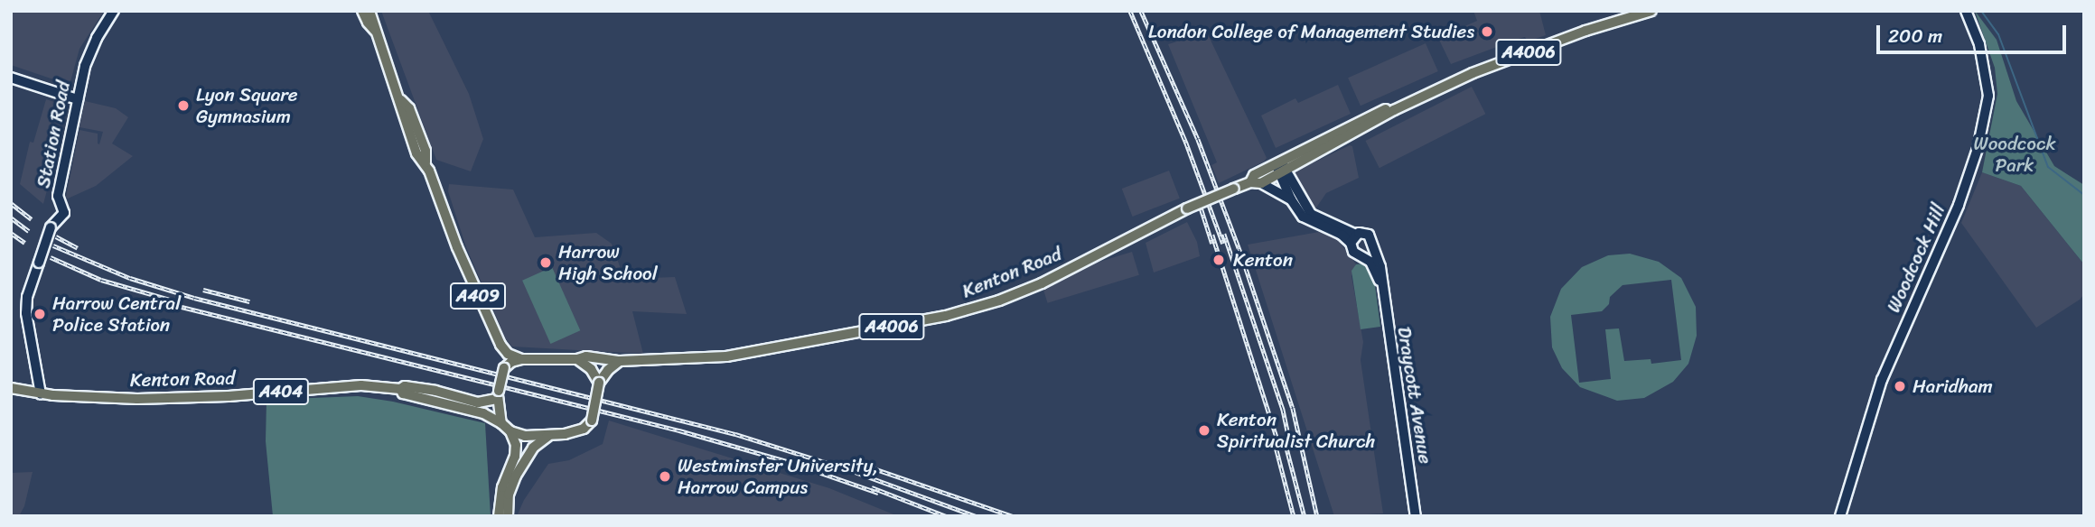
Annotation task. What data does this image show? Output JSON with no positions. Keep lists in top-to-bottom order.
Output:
{
  "streets": {
    "main road": [
      "A4006",
      "Kenton Road",
      "A409",
      "A404"
    ],
    "street": ["Station Road", "Woodcock Hill", "Draycott Avenue"]
  },
  "crossings": [
    ["Station Road", "Kenton Road"],
    ["Station Road", "A404"],
    ["Kenton Road", "A409"],
    ["Kenton Road", "A404"]
  ],
  "parks": ["Woodcock Park"],
  "places": [
    "London College of Management Studies",
    "Lyon Square Gymnasium",
    "Kenton",
    "Harrow High School",
    "Harrow Central Police Station",
    "Haridham",
    "Kenton Spiritualist Church",
    "Westminster University, Harrow Campus"
  ],
  "scale_bar": "200 m"
}
